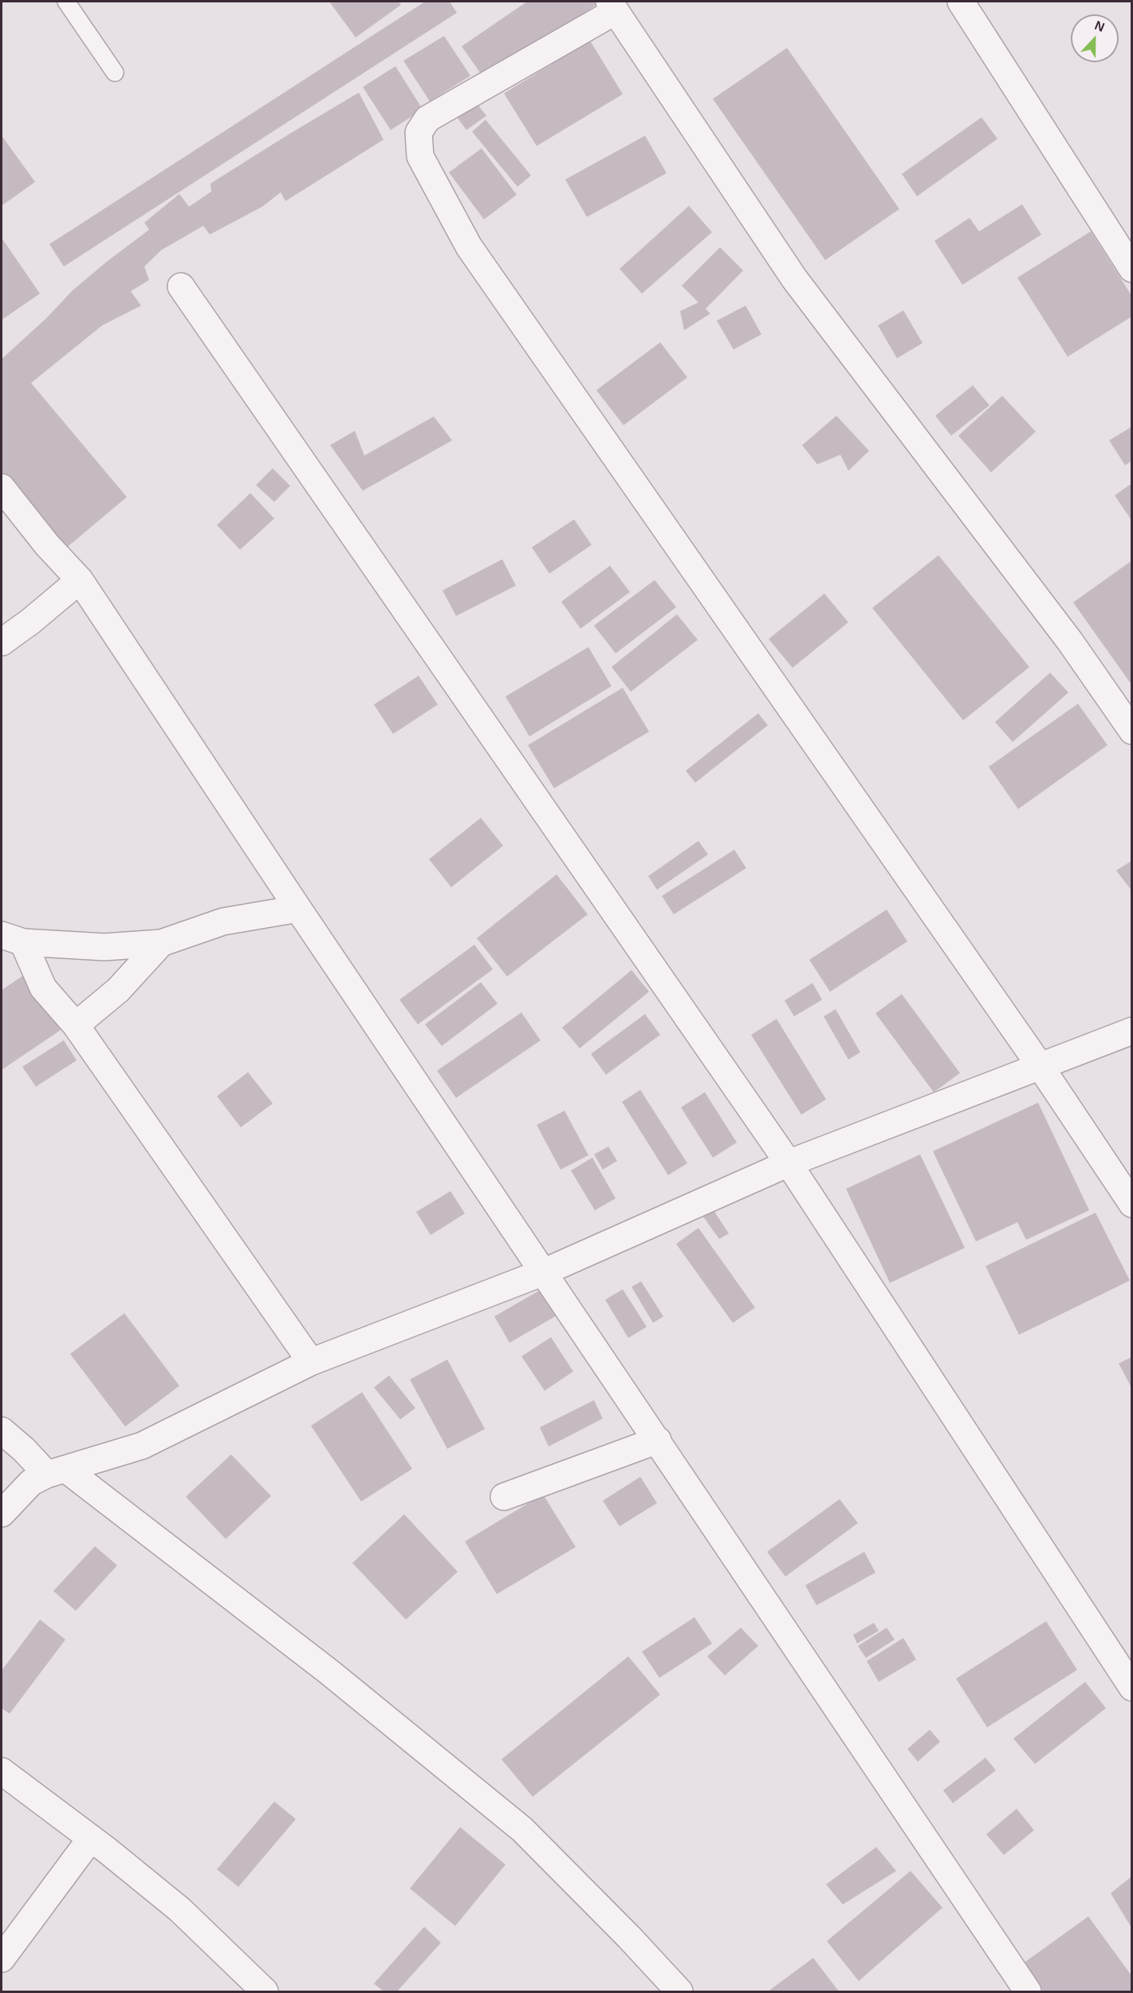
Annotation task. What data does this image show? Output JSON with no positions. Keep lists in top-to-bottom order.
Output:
{
  "north": "top"
}
